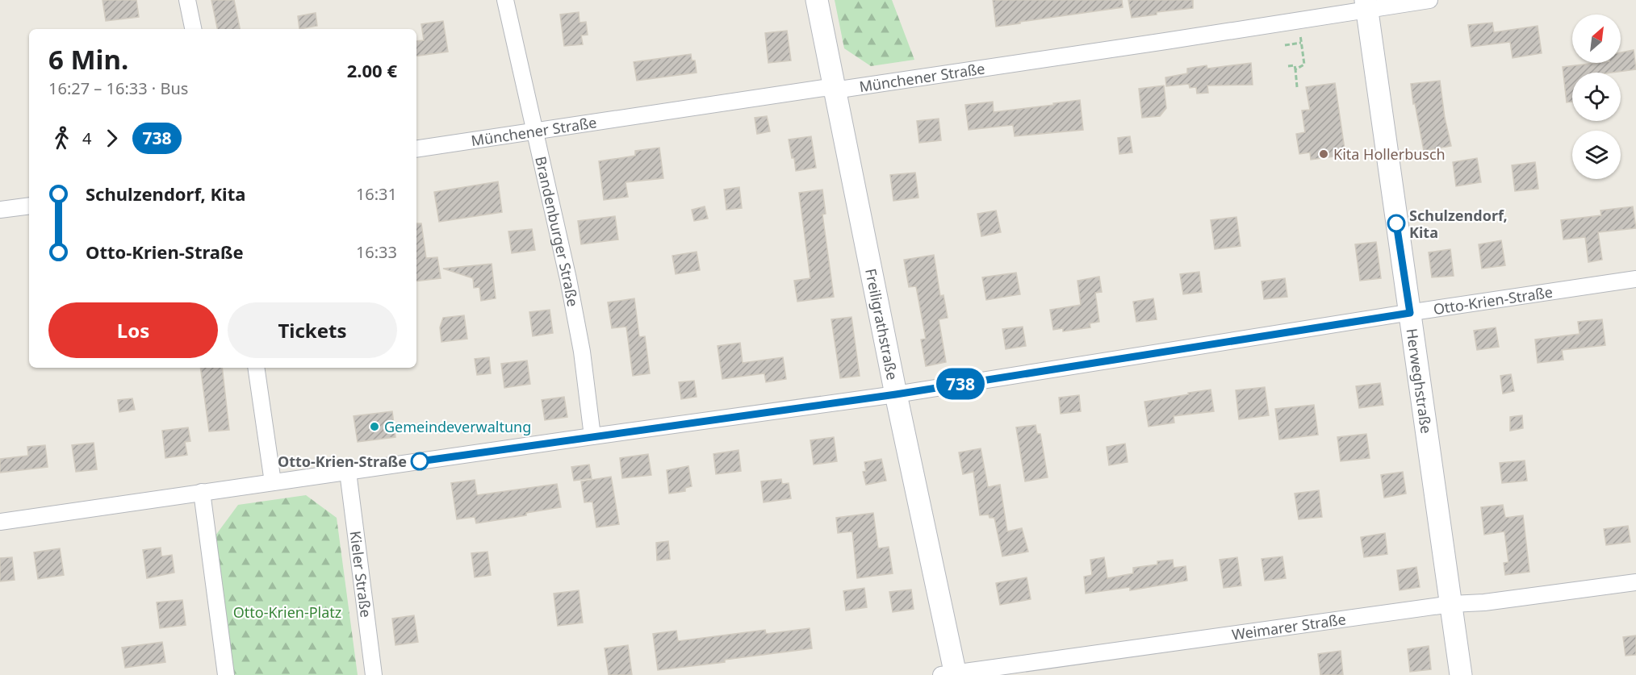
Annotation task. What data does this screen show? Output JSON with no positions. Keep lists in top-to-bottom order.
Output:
{
  "streets": {
    "street": [
      "Münchener Straße",
      "Brandenburger Straße",
      "Otto-Krien-Straße",
      "Freiligrathstraße",
      "Herweghstraße",
      "Kieler Straße",
      "Weimarer Straße"
    ]
  },
  "crossings": [
    ["Münchener Straße", "Brandenburger Straße"],
    ["Münchener Straße", "Freiligrathstraße"],
    ["Münchener Straße", "Herweghstraße"],
    ["Brandenburger Straße", "Otto-Krien-Straße"],
    ["Otto-Krien-Straße", "Freiligrathstraße"],
    ["Otto-Krien-Straße", "Herweghstraße"],
    ["Otto-Krien-Straße", "Kieler Straße"],
    ["Freiligrathstraße", "Weimarer Straße"],
    ["Herweghstraße", "Weimarer Straße"]
  ],
  "parks": ["Otto-Krien-Platz"],
  "places": [
    "Kita Hollerbusch",
    "Schulzendorf, Kita",
    "Gemeindeverwaltung",
    "Otto-Krien-Straße"
  ],
  "lines": ["bus line 738"],
  "north": "top right",
  "page": {
    "on_map": "738",
    "heading": ["6 Min.", "16:27 – 16:33 · Bus", "2.00 €"],
    "legs": ["4", "738"],
    "list": [
      {
        "name": "Schulzendorf, Kita",
        "value": "16:31"
      },
      {
        "name": "Otto-Krien-Straße",
        "value": "16:33"
      }
    ],
    "buttons": ["Los", "Tickets"]
  }
}
